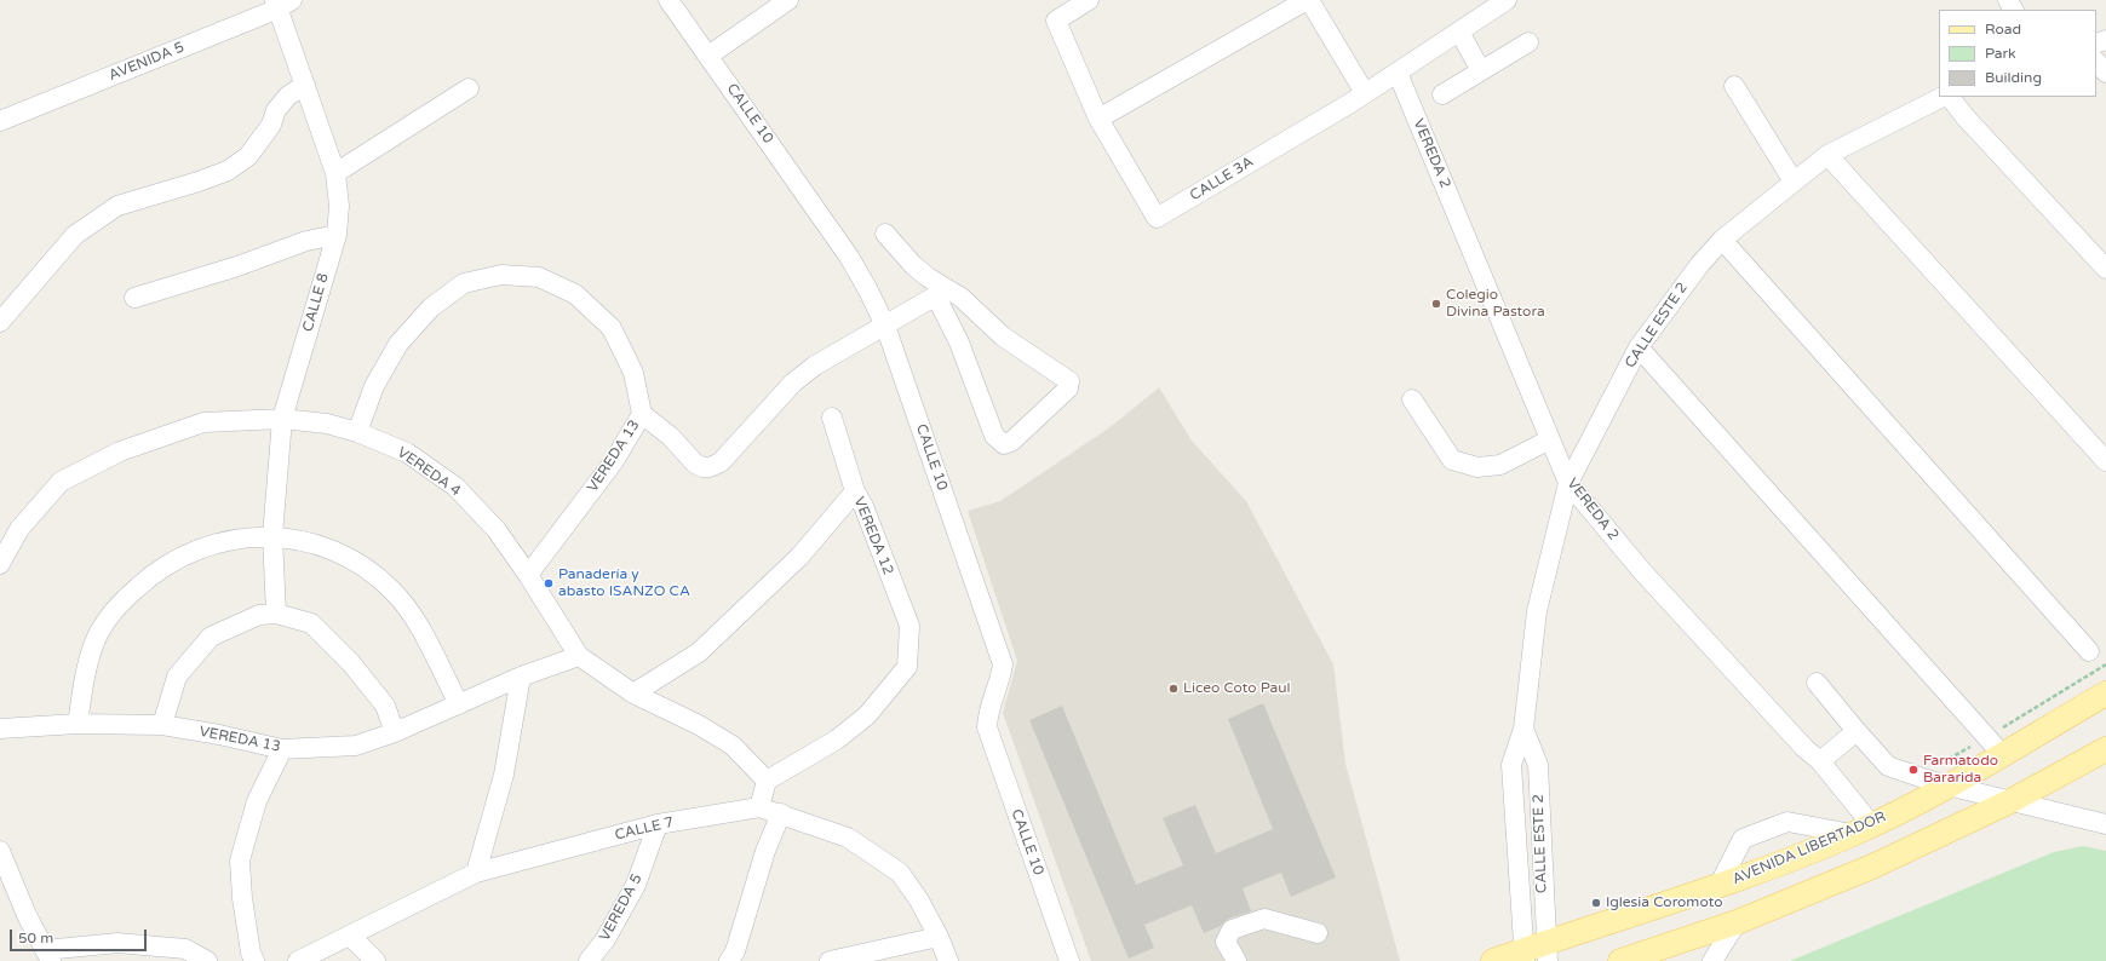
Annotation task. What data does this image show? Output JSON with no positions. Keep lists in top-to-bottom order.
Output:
{
  "streets": {
    "main road": ["AVENIDA LIBERTADOR"],
    "street": [
      "AVENIDA 5",
      "CALLE 10",
      "VEREDA 2",
      "CALLE 3A",
      "CALLE 8",
      "CALLE ESTE 2",
      "VEREDA 13",
      "VEREDA 4",
      "VEREDA 12",
      "CALLE 7",
      "VEREDA 5"
    ]
  },
  "crossings": [
    ["AVENIDA 5", "CALLE 8"],
    ["VEREDA 2", "CALLE 3A"],
    ["VEREDA 2", "CALLE ESTE 2"],
    ["VEREDA 2", "AVENIDA LIBERTADOR"],
    ["CALLE 8", "VEREDA 4"],
    ["CALLE ESTE 2", "AVENIDA LIBERTADOR"],
    ["VEREDA 13", "VEREDA 4"],
    ["VEREDA 4", "VEREDA 12"],
    ["CALLE 7", "VEREDA 5"]
  ],
  "places": [
    "Colegio Divina Pastora",
    "Panadería y abasto ISANZO CA",
    "Liceo Coto Paul",
    "Farmatodo Bararida",
    "Iglesia Coromoto"
  ],
  "legend": ["Road", "Park", "Building"],
  "scale_bar": "50 m"
}
